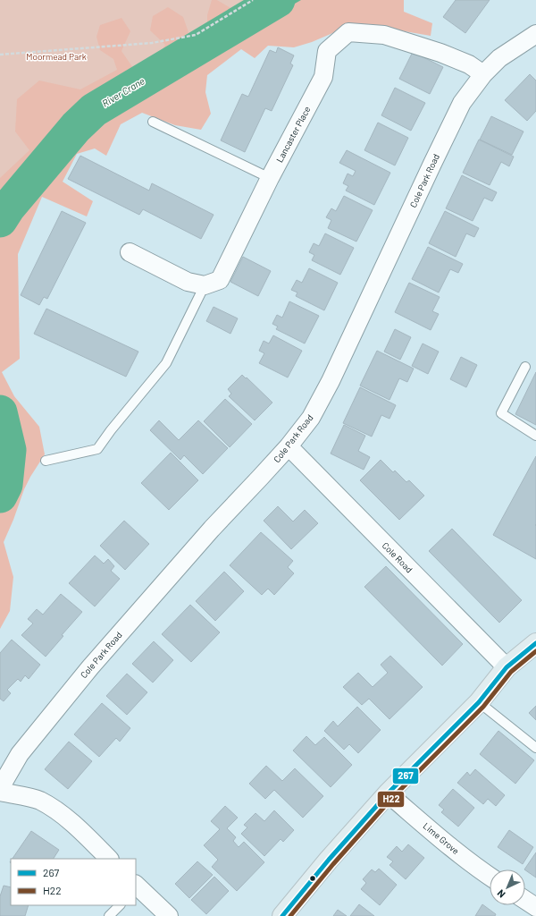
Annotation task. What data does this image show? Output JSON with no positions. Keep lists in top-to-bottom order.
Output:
{
  "streets": {
    "street": [
      "Lancaster Place",
      "Cole Park Road",
      "Cole Road",
      "Lime Grove"
    ]
  },
  "crossings": [
    ["Lancaster Place", "Cole Park Road"],
    ["Cole Park Road", "Cole Road"]
  ],
  "water": ["River Crane"],
  "parks": ["Moormead Park"],
  "lines": ["transit line 267", "transit line H22"],
  "legend": ["267", "H22"],
  "north": "bottom left"
}
